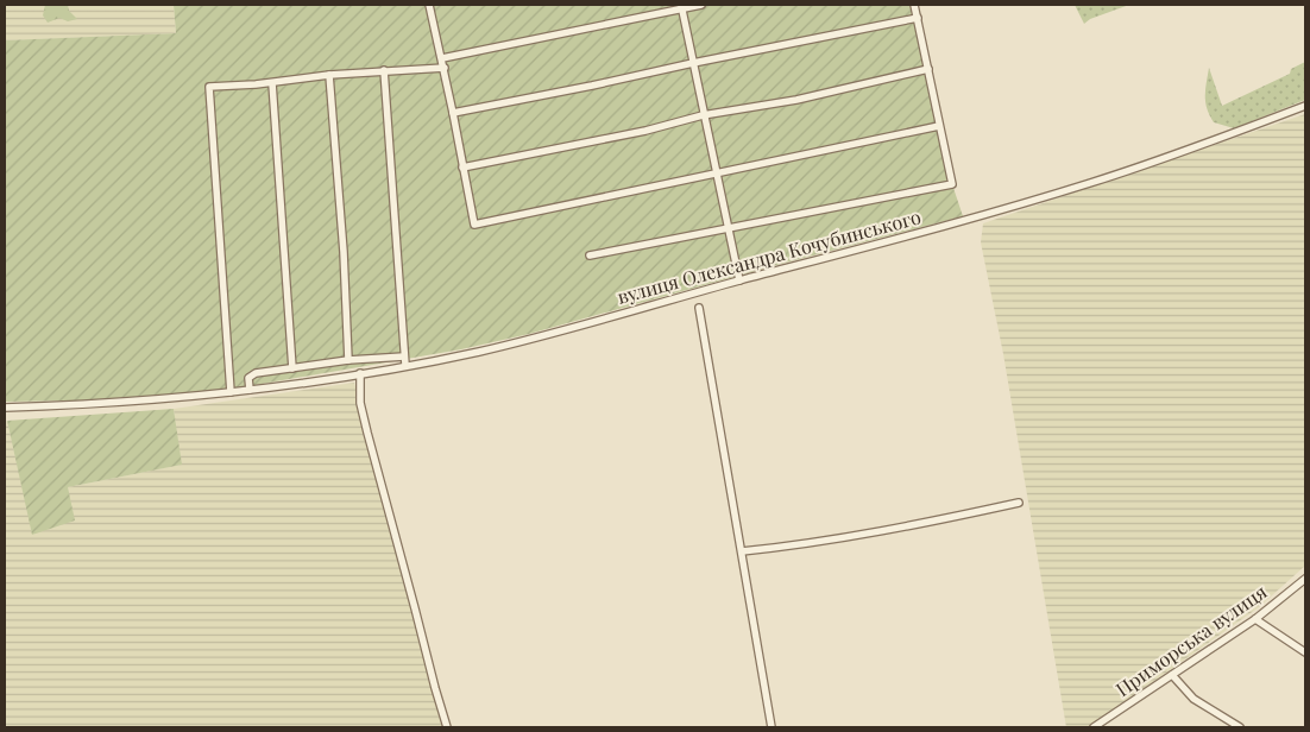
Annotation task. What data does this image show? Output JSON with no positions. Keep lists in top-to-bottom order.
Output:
{
  "streets": {
    "street": ["вулиця Олександра Кочубинського", "Приморська вулиця"]
  }
}
